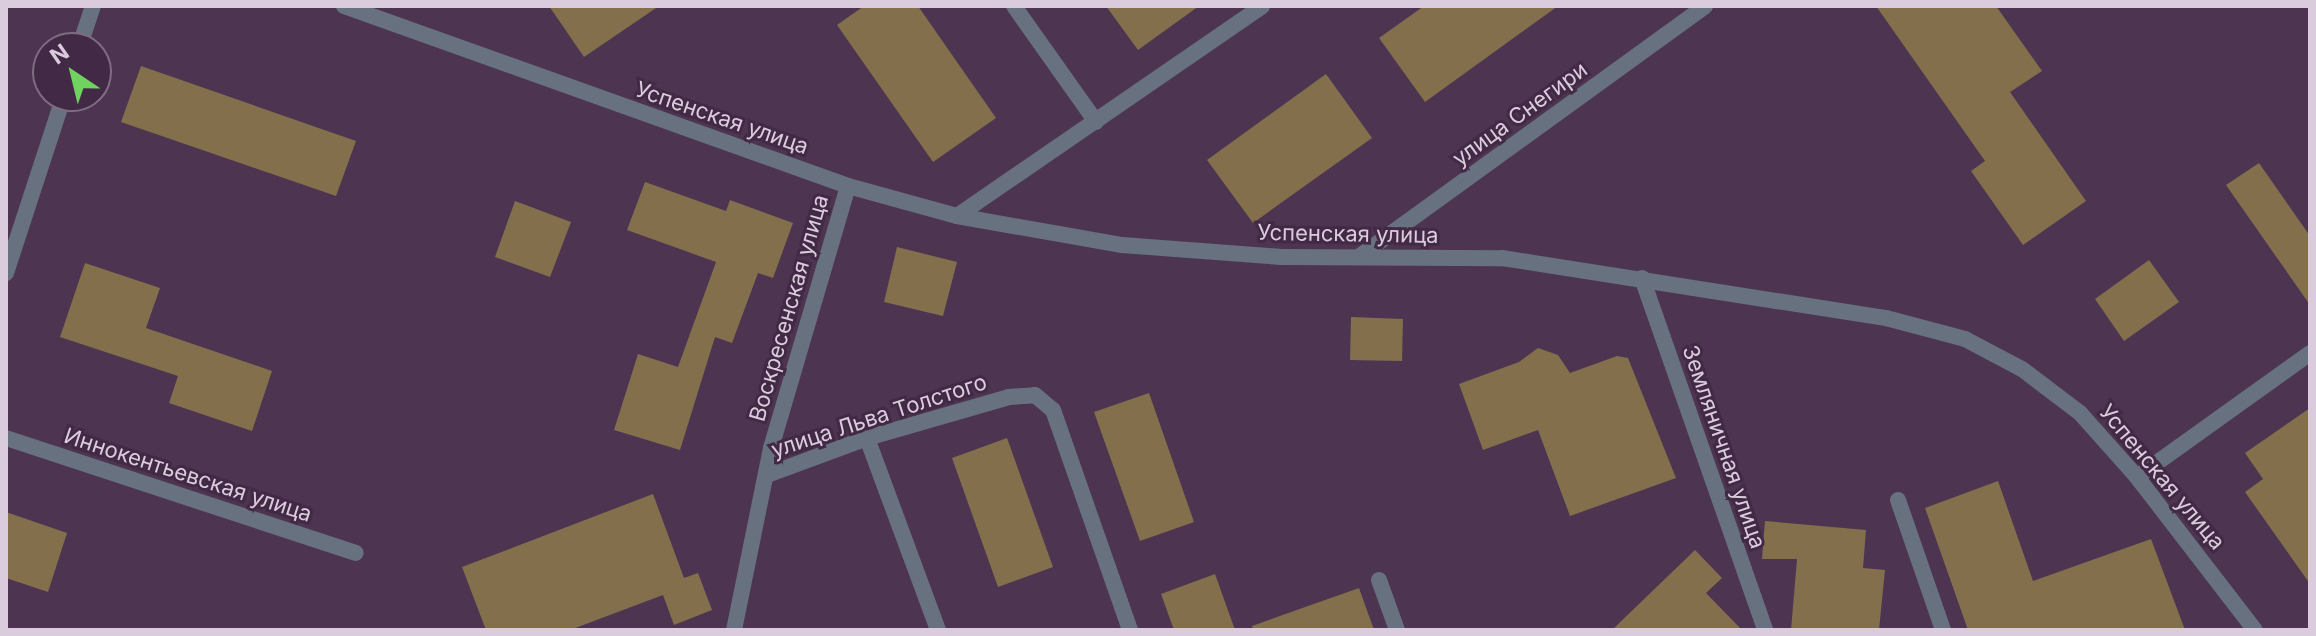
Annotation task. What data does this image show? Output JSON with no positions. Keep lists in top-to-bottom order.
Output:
{
  "streets": {
    "street": [
      "улица Снегири",
      "Успенская улица",
      "Воскресенская улица",
      "улица Льва Толстого",
      "Земляничная улица",
      "Иннокентьевская улица"
    ]
  },
  "crossings": [
    ["улица Снегири", "Успенская улица"],
    ["Успенская улица", "Воскресенская улица"],
    ["Успенская улица", "Земляничная улица"],
    ["Воскресенская улица", "улица Льва Толстого"]
  ],
  "north": "top left"
}
